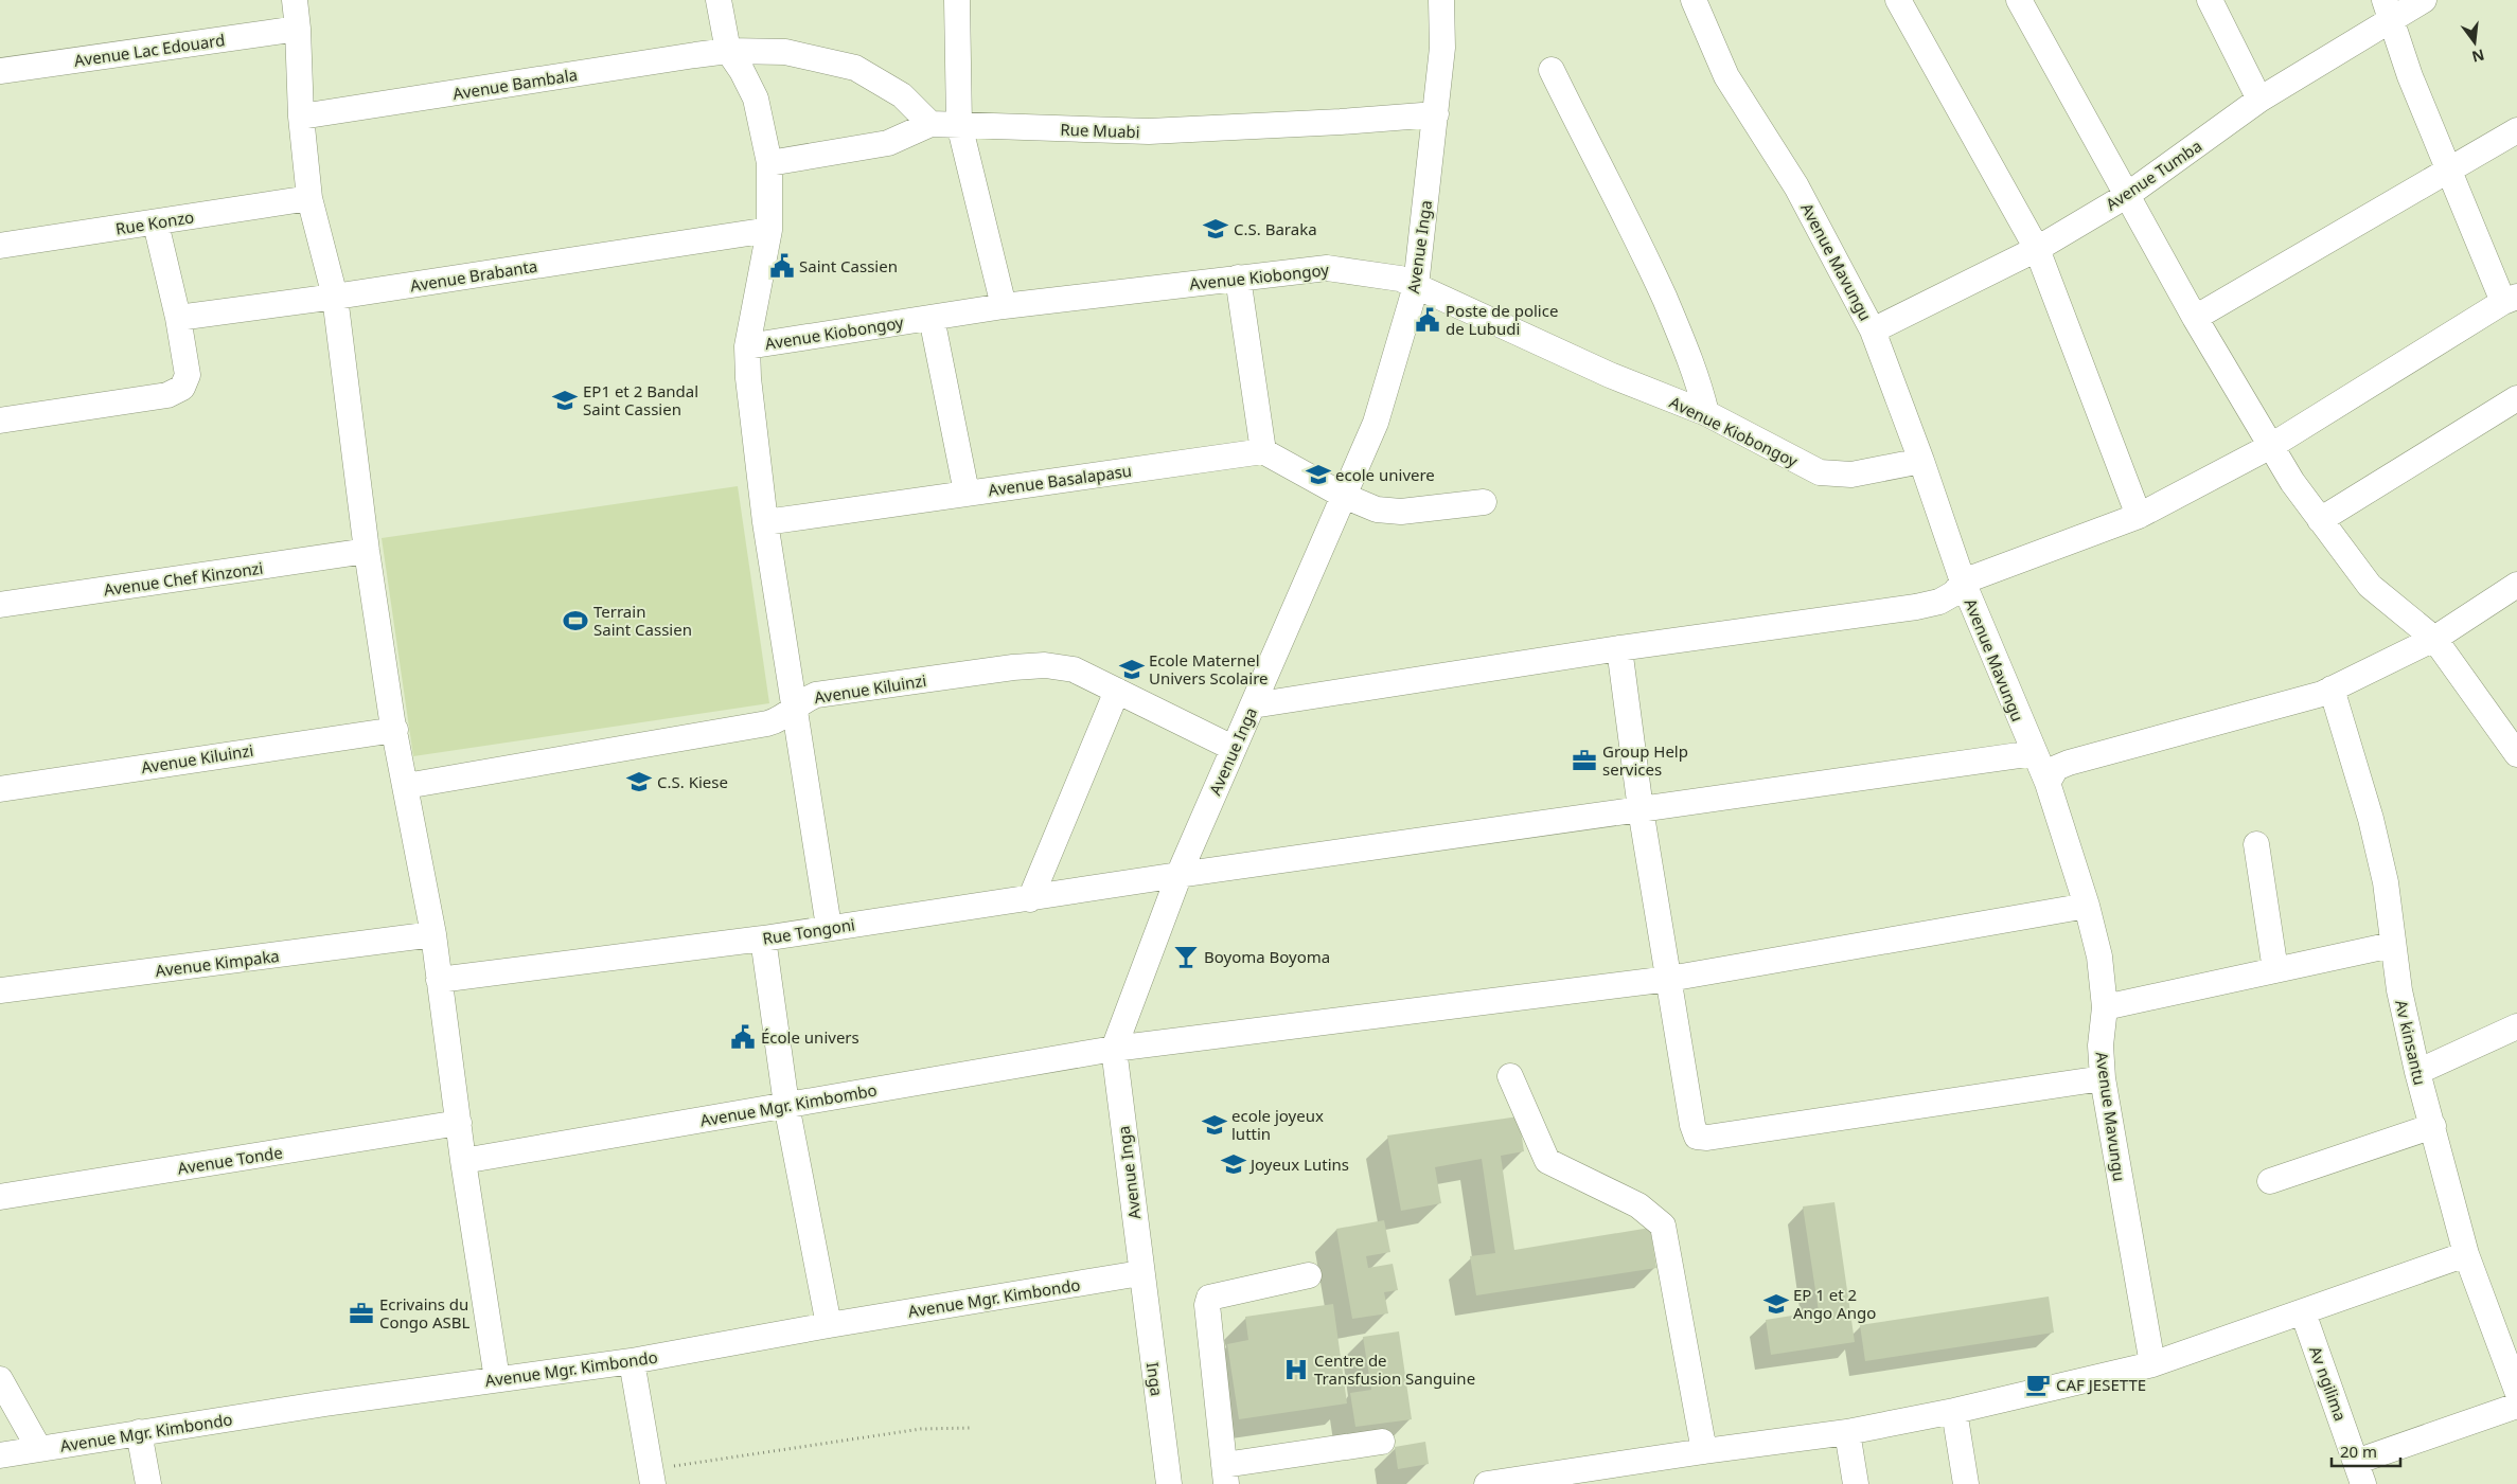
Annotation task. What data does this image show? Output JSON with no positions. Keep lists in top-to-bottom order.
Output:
{
  "streets": {
    "street": [
      "Avenue Lac Edouard",
      "Avenue Bambala",
      "Rue Muabi",
      "Avenue Tumba",
      "Rue Konzo",
      "Avenue Inga",
      "Avenue Mavungu",
      "Avenue Brabanta",
      "Avenue Kiobongoy",
      "Avenue Basalapasu",
      "Avenue Chef Kinzonzi",
      "Avenue Kiluinzi",
      "Rue Tongoni",
      "Avenue Kimpaka",
      "Av kinsantu",
      "Avenue Mgr. Kimbombo",
      "Avenue Tonde",
      "Avenue Mgr. Kimbondo",
      "Inga",
      "Av ngilima"
    ]
  },
  "crossings": [
    ["Avenue Bambala", "Rue Muabi"],
    ["Rue Muabi", "Avenue Inga"],
    ["Avenue Tumba", "Avenue Mavungu"],
    ["Avenue Inga", "Avenue Kiobongoy"],
    ["Avenue Inga", "Avenue Kiluinzi"],
    ["Avenue Inga", "Rue Tongoni"],
    ["Avenue Inga", "Avenue Mgr. Kimbombo"],
    ["Avenue Inga", "Avenue Mgr. Kimbondo"],
    ["Avenue Inga", "Inga"],
    ["Avenue Mavungu", "Avenue Kiobongoy"],
    ["Avenue Mavungu", "Rue Tongoni"],
    ["Avenue Mavungu", "Avenue Mgr. Kimbombo"],
    ["Avenue Mgr. Kimbondo", "Inga"]
  ],
  "places": {
    "school or university": [
      "C.S. Baraka",
      "EP1 et 2 Bandal Saint Cassien",
      "ecole univere",
      "Ecole Maternel Univers Scolaire",
      "C.S. Kiese",
      "ecole joyeux luttin",
      "Joyeux Lutins",
      "EP 1 et 2 Ango Ango"
    ],
    "public building": ["Saint Cassien", "Poste de police de Lubudi", "École univers"],
    "sports": ["Terrain Saint Cassien"],
    "office": ["Group Help services", "Ecrivains du Congo ASBL"],
    "bar": ["Boyoma Boyoma"],
    "hospital": ["Centre de Transfusion Sanguine"],
    "cafe": ["CAF JESETTE"]
  },
  "scale_bar": "20 m",
  "north": "bottom"
}
